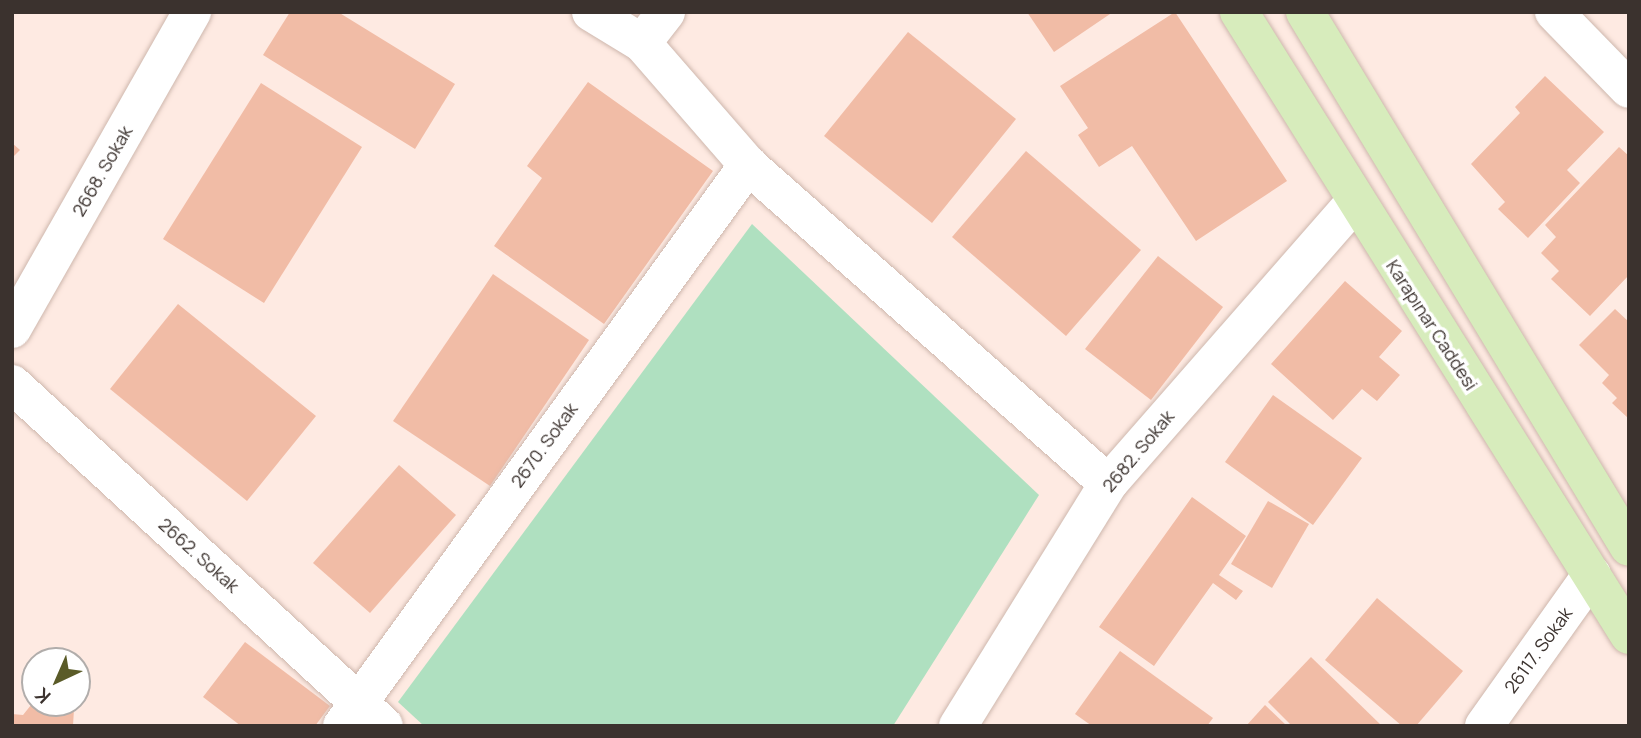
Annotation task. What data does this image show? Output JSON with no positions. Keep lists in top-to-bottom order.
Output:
{
  "streets": {
    "main road": ["Karapınar Caddesi"],
    "street": [
      "2668. Sokak",
      "2670. Sokak",
      "2682. Sokak",
      "2662. Sokak",
      "26117. Sokak"
    ]
  },
  "crossings": [
    ["Karapınar Caddesi", "2682. Sokak"],
    ["Karapınar Caddesi", "26117. Sokak"],
    ["2670. Sokak", "2662. Sokak"]
  ],
  "north": "bottom left"
}
